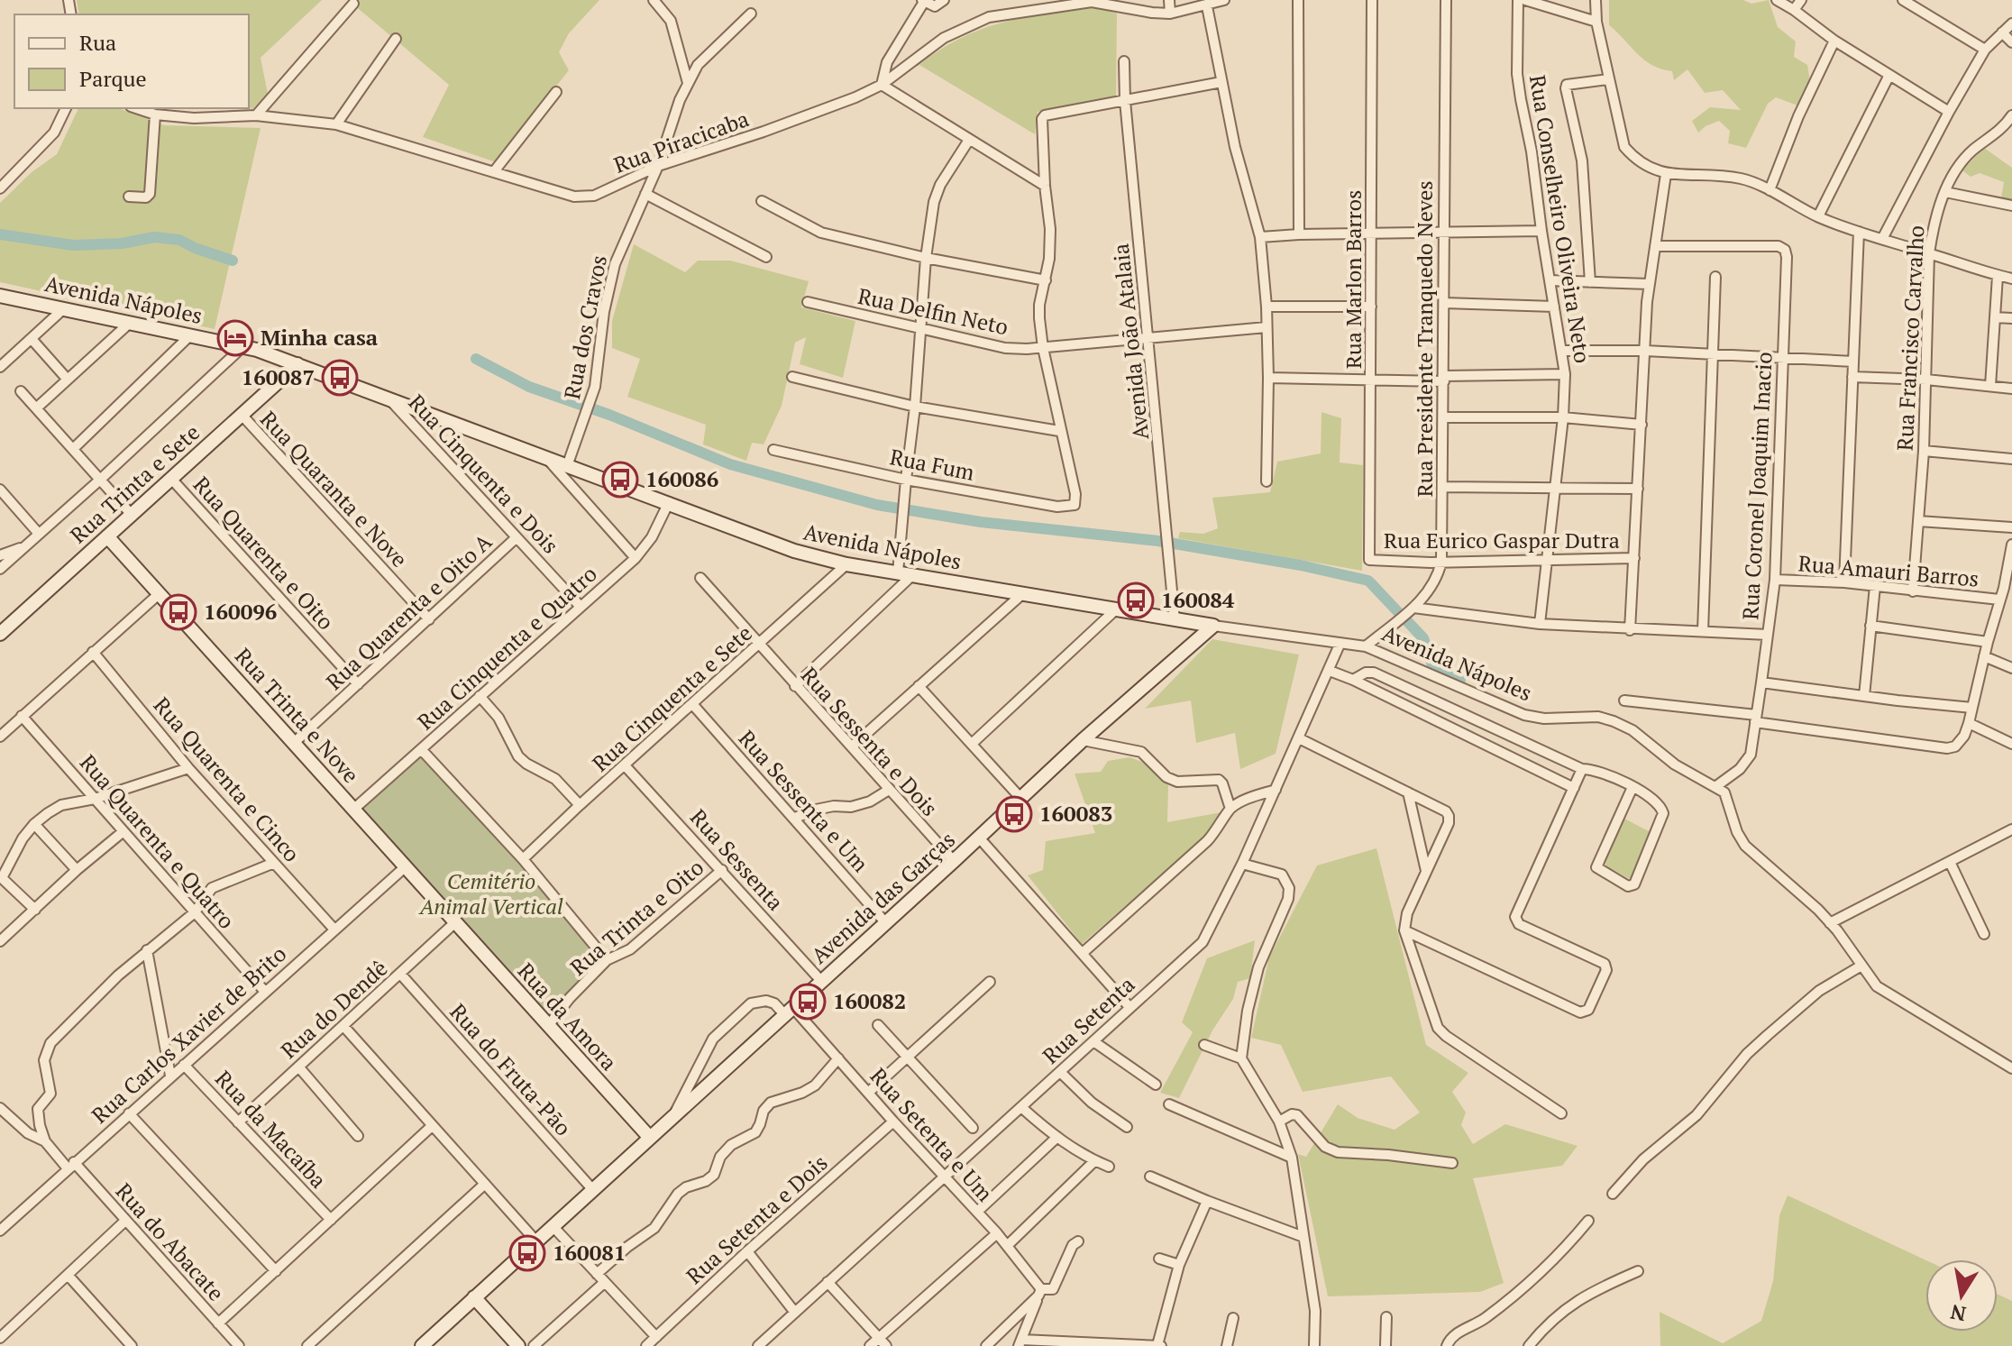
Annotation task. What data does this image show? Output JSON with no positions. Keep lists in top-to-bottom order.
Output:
{
  "streets": {
    "main road": [
      "Avenida Nápoles",
      "Rua Trinta e Sete",
      "Rua Trinta e Nove",
      "Avenida das Garças",
      "Rua da Amora"
    ],
    "street": [
      "Rua Piracicaba",
      "Rua Conselheiro Oliveira Neto",
      "Rua Marlon Barros",
      "Rua Delfin Neto",
      "Rua dos Cravos",
      "Rua Francisco Carvalho",
      "Rua Presidente Tranquedo Neves",
      "Avenida João Atalaia",
      "Rua Fum",
      "Rua Cinquenta e Dois",
      "Rua Coronel Joaquim Inacio",
      "Rua Quaranta e Nove",
      "Rua Eurico Gaspar Dutra",
      "Rua Quarenta e Oito",
      "Rua Amauri Barros",
      "Rua Quarenta e Oito A",
      "Rua Cinquenta e Quatro",
      "Rua Cinquenta e Sete",
      "Rua Sessenta e Dois",
      "Rua Quarenta e Cinco",
      "Rua Sessenta e Um",
      "Rua Quarenta e Quatro",
      "Rua Sessenta",
      "Rua Trinta e Oito",
      "Rua do Dendê",
      "Rua Setenta",
      "Rua Carlos Xavier de Brito",
      "Rua do Fruta-Pão",
      "Rua da Macaíba",
      "Rua Setenta e Um",
      "Rua Setenta e Dois",
      "Rua do Abacate"
    ]
  },
  "crossings": [
    ["Rua Piracicaba", "Rua dos Cravos"],
    ["Rua Conselheiro Oliveira Neto", "Rua Eurico Gaspar Dutra"],
    ["Rua Marlon Barros", "Rua Eurico Gaspar Dutra"],
    ["Avenida Nápoles", "Rua dos Cravos"],
    ["Avenida Nápoles", "Rua Presidente Tranquedo Neves"],
    ["Avenida Nápoles", "Avenida João Atalaia"],
    ["Avenida Nápoles", "Rua Cinquenta e Dois"],
    ["Avenida Nápoles", "Rua Trinta e Sete"],
    ["Avenida Nápoles", "Rua Coronel Joaquim Inacio"],
    ["Avenida Nápoles", "Rua Cinquenta e Quatro"],
    ["Avenida Nápoles", "Rua Cinquenta e Sete"],
    ["Avenida Nápoles", "Avenida das Garças"],
    ["Avenida Nápoles", "Rua Setenta"],
    ["Rua Delfin Neto", "Avenida João Atalaia"],
    ["Rua Francisco Carvalho", "Rua Amauri Barros"],
    ["Rua Presidente Tranquedo Neves", "Rua Eurico Gaspar Dutra"],
    ["Rua Cinquenta e Dois", "Rua Quarenta e Oito A"],
    ["Rua Cinquenta e Dois", "Rua Cinquenta e Quatro"],
    ["Rua Trinta e Sete", "Rua Quaranta e Nove"],
    ["Rua Trinta e Sete", "Rua Quarenta e Oito"],
    ["Rua Trinta e Sete", "Rua Trinta e Nove"],
    ["Rua Coronel Joaquim Inacio", "Rua Amauri Barros"],
    ["Rua Quaranta e Nove", "Rua Quarenta e Oito A"],
    ["Rua Quarenta e Oito", "Rua Quarenta e Oito A"],
    ["Rua Quarenta e Oito A", "Rua Trinta e Nove"],
    ["Rua Cinquenta e Quatro", "Rua Trinta e Nove"],
    ["Rua Cinquenta e Sete", "Rua Sessenta e Dois"],
    ["Rua Cinquenta e Sete", "Rua Sessenta e Um"],
    ["Rua Cinquenta e Sete", "Rua Sessenta"],
    ["Rua Trinta e Nove", "Rua do Dendê"],
    ["Rua Trinta e Nove", "Rua da Amora"],
    ["Rua Trinta e Nove", "Rua Carlos Xavier de Brito"],
    ["Rua Sessenta e Dois", "Avenida das Garças"],
    ["Rua Quarenta e Cinco", "Rua Carlos Xavier de Brito"],
    ["Rua Sessenta e Um", "Avenida das Garças"],
    ["Rua Quarenta e Quatro", "Rua Carlos Xavier de Brito"],
    ["Rua Sessenta", "Avenida das Garças"],
    ["Rua Sessenta", "Rua Trinta e Oito"],
    ["Avenida das Garças", "Rua da Amora"],
    ["Avenida das Garças", "Rua do Fruta-Pão"],
    ["Avenida das Garças", "Rua Setenta e Um"],
    ["Rua Trinta e Oito", "Rua da Amora"],
    ["Rua do Dendê", "Rua da Amora"],
    ["Rua do Dendê", "Rua do Fruta-Pão"],
    ["Rua do Dendê", "Rua da Macaíba"],
    ["Rua Setenta", "Rua Setenta e Um"],
    ["Rua Carlos Xavier de Brito", "Rua da Macaíba"],
    ["Rua Carlos Xavier de Brito", "Rua do Abacate"],
    ["Rua Setenta e Um", "Rua Setenta e Dois"]
  ],
  "parks": ["Cemitério Animal Vertical"],
  "places": {
    "hotel": ["Minha casa"],
    "bus stop": [
      "160087",
      "160086",
      "160084",
      "160096",
      "160083",
      "160082",
      "160081"
    ]
  },
  "legend": ["Rua", "Parque"],
  "north": "bottom"
}
